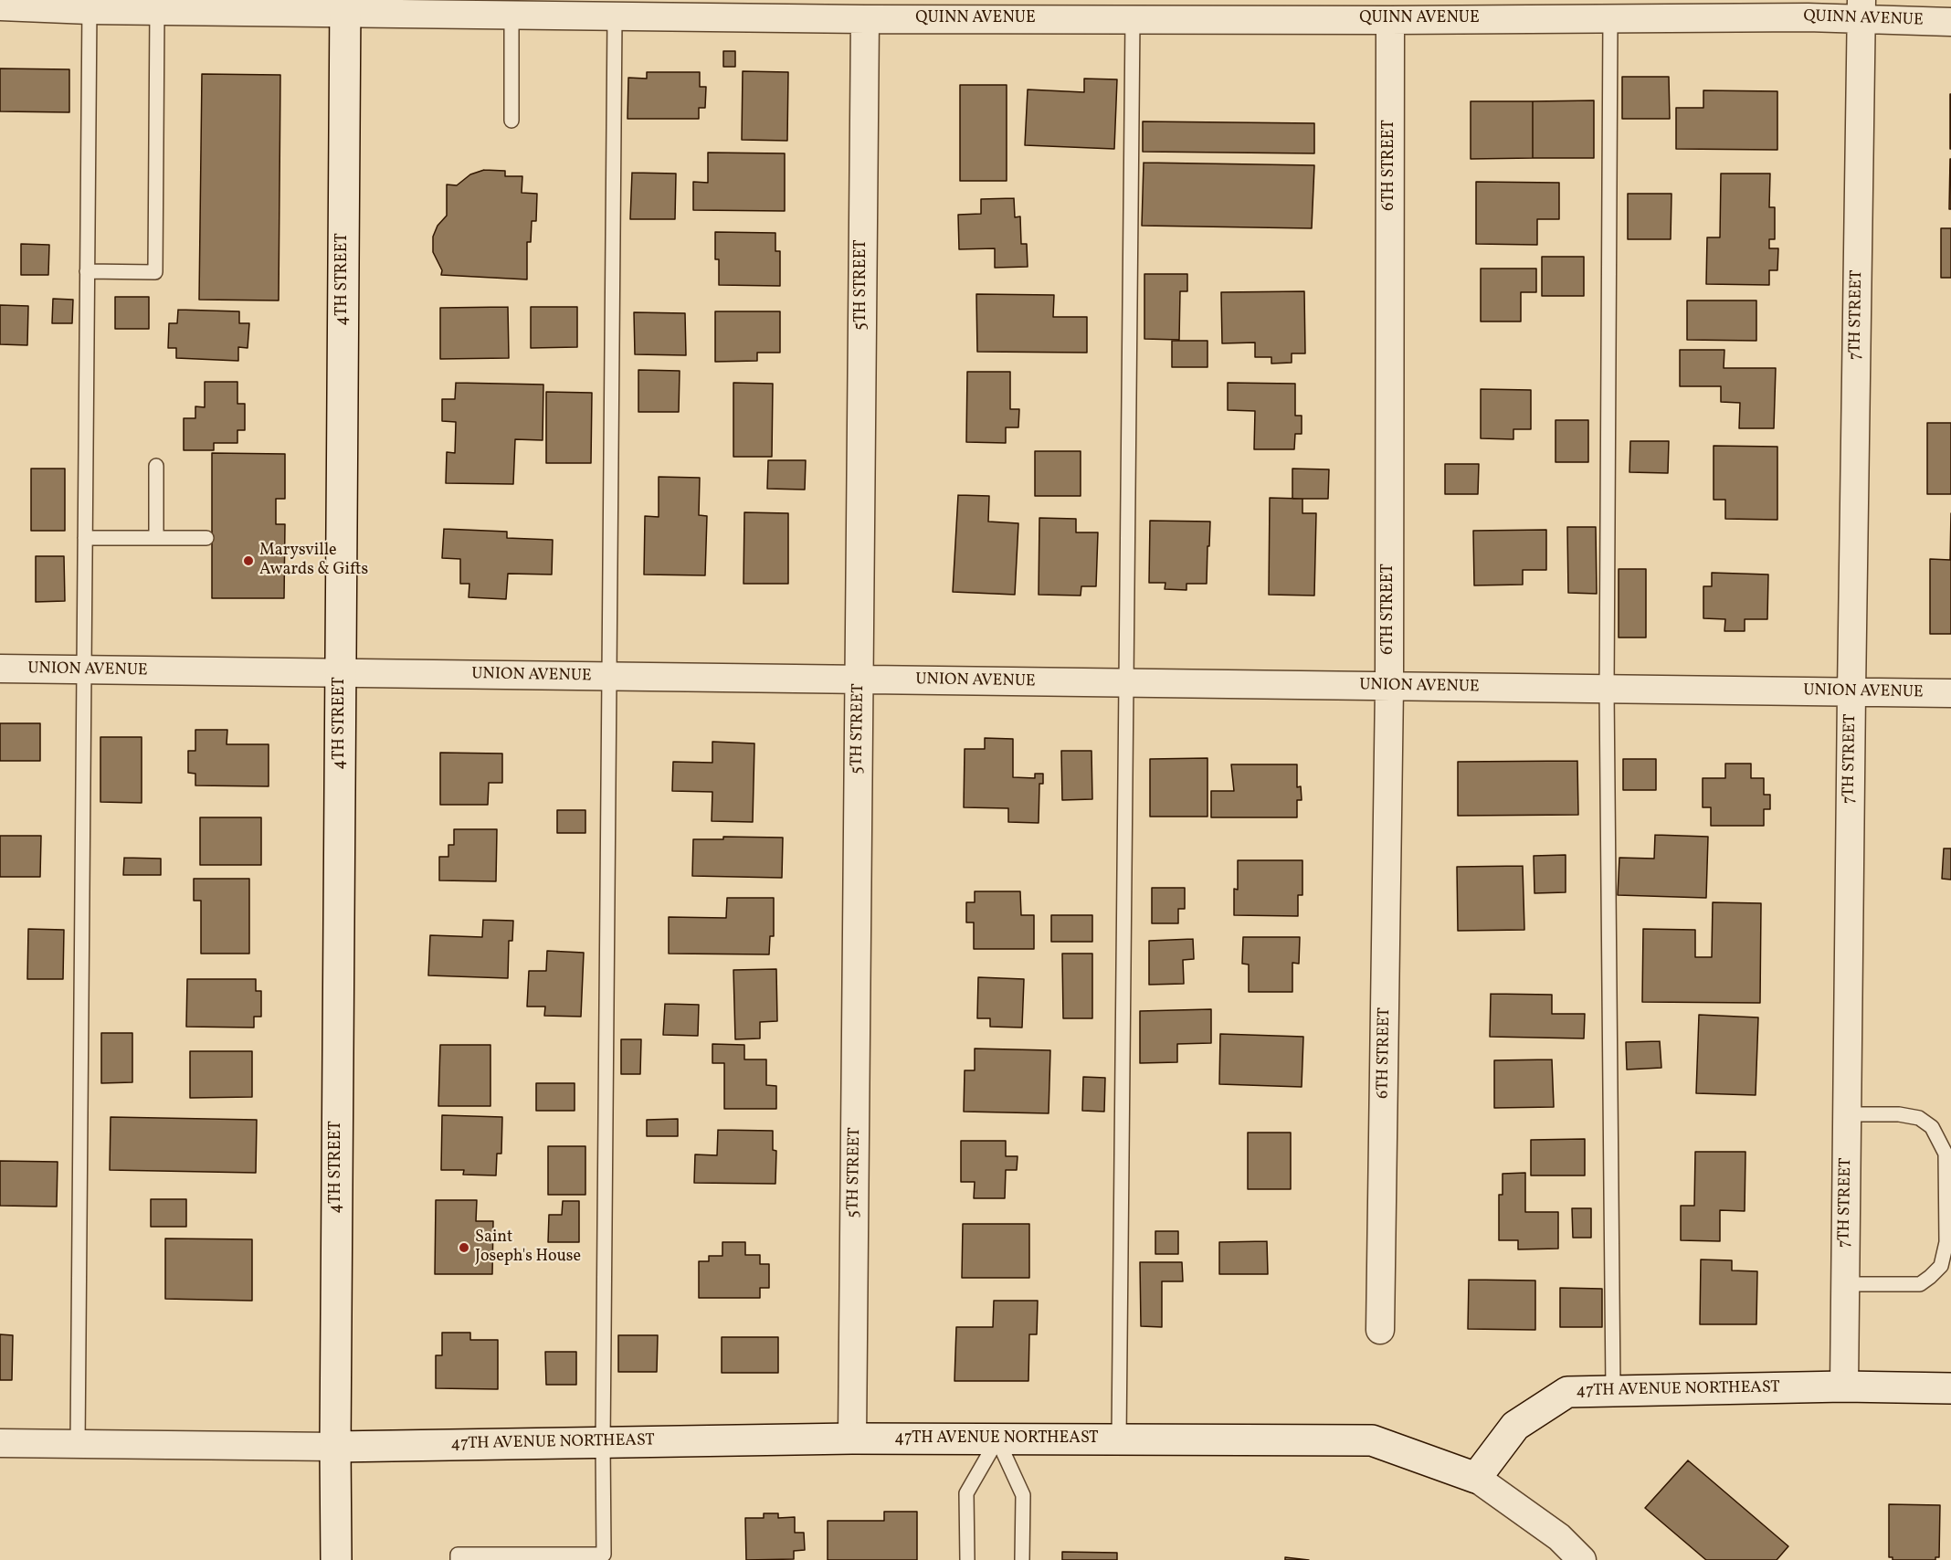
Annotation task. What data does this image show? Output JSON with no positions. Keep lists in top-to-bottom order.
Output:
{
  "streets": {
    "street": [
      "QUINN AVENUE",
      "6TH STREET",
      "4TH STREET",
      "5TH STREET",
      "7TH STREET",
      "UNION AVENUE",
      "47TH AVENUE NORTHEAST"
    ]
  },
  "crossings": [
    ["QUINN AVENUE", "6TH STREET"],
    ["QUINN AVENUE", "4TH STREET"],
    ["QUINN AVENUE", "5TH STREET"],
    ["QUINN AVENUE", "7TH STREET"],
    ["6TH STREET", "UNION AVENUE"],
    ["4TH STREET", "UNION AVENUE"],
    ["4TH STREET", "47TH AVENUE NORTHEAST"],
    ["5TH STREET", "UNION AVENUE"],
    ["5TH STREET", "47TH AVENUE NORTHEAST"],
    ["7TH STREET", "UNION AVENUE"],
    ["7TH STREET", "47TH AVENUE NORTHEAST"]
  ],
  "places": ["Marysville Awards & Gifts", "Saint Joseph's House"]
}
